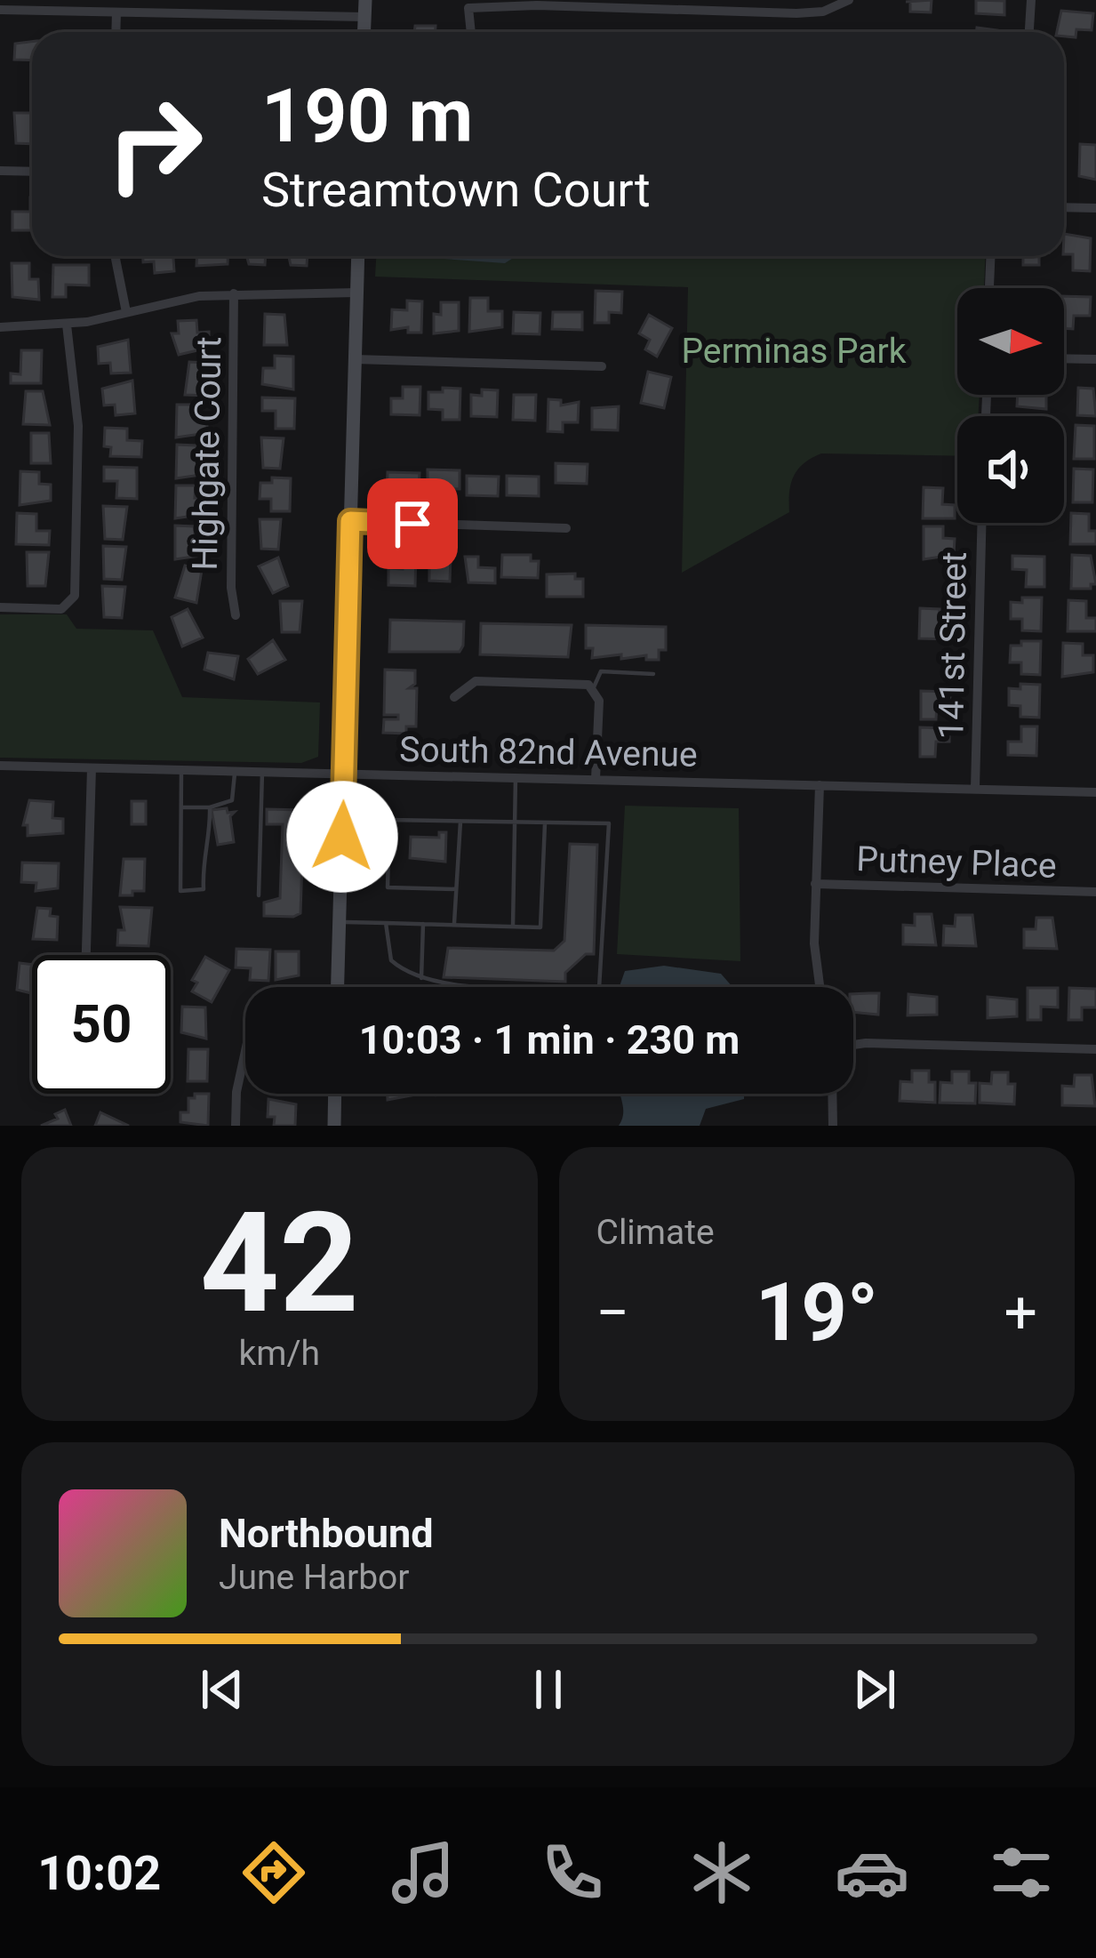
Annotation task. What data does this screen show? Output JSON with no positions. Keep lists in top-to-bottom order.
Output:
{
  "streets": {
    "street": [
      "Highgate Court",
      "141st Street",
      "South 82nd Avenue",
      "Putney Place"
    ]
  },
  "crossings": [
    ["141st Street", "South 82nd Avenue"]
  ],
  "parks": ["Perminas Park"],
  "north": "right",
  "page": {
    "turn": ["190 m", "Streamtown Court"],
    "limit": "50",
    "trip": "10:03 · 1 min · 230 m",
    "tile": [
      ["42", "km/h"],
      "Climate"
    ],
    "heat": ["−", "19°", "+"],
    "song": ["Northbound", "June Harbor"],
    "tabs": "10:02"
  }
}
